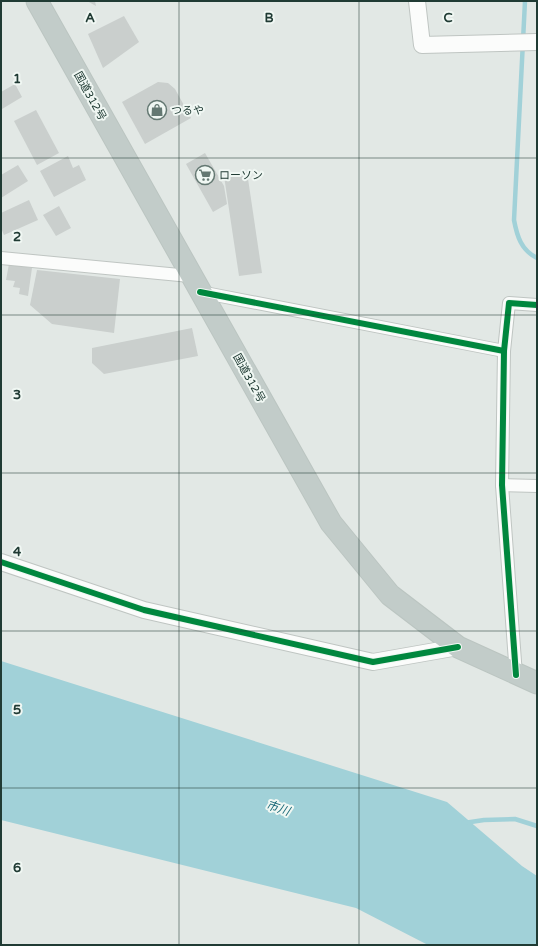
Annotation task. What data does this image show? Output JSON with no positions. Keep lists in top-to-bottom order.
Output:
{
  "streets": {
    "highway": ["国道312号"]
  },
  "water": ["市川"],
  "places": {
    "shop": ["つるや"],
    "supermarket": ["ローソン"]
  },
  "grid": {
    "columns": ["A", "B", "C"],
    "rows": [
      "1",
      "2",
      "3",
      "4",
      "5",
      "6"
    ]
  }
}
